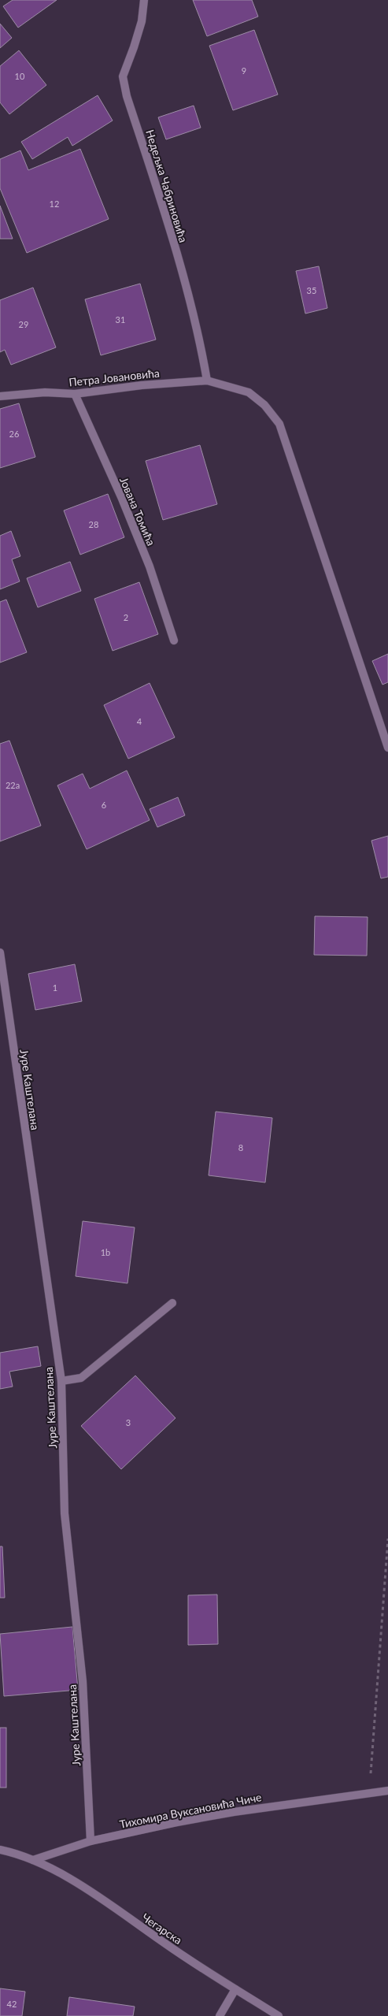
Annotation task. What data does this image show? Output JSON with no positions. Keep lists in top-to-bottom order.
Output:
{
  "streets": {
    "street": [
      "Недељка Чабриновића",
      "Петра Јовановића",
      "Јована Томића",
      "Јуре Каштелана",
      "Тихомира Вуксановића Чиче",
      "Чегарска"
    ]
  },
  "crossings": [
    ["Недељка Чабриновића", "Петра Јовановића"],
    ["Петра Јовановића", "Јована Томића"],
    ["Јуре Каштелана", "Тихомира Вуксановића Чиче"],
    ["Тихомира Вуксановића Чиче", "Чегарска"]
  ],
  "house_numbers": [
    "9",
    "10",
    "12",
    "35",
    "31",
    "29",
    "26",
    "28",
    "2",
    "4",
    "22a",
    "6",
    "1",
    "8",
    "1b",
    "3",
    "42"
  ]
}
